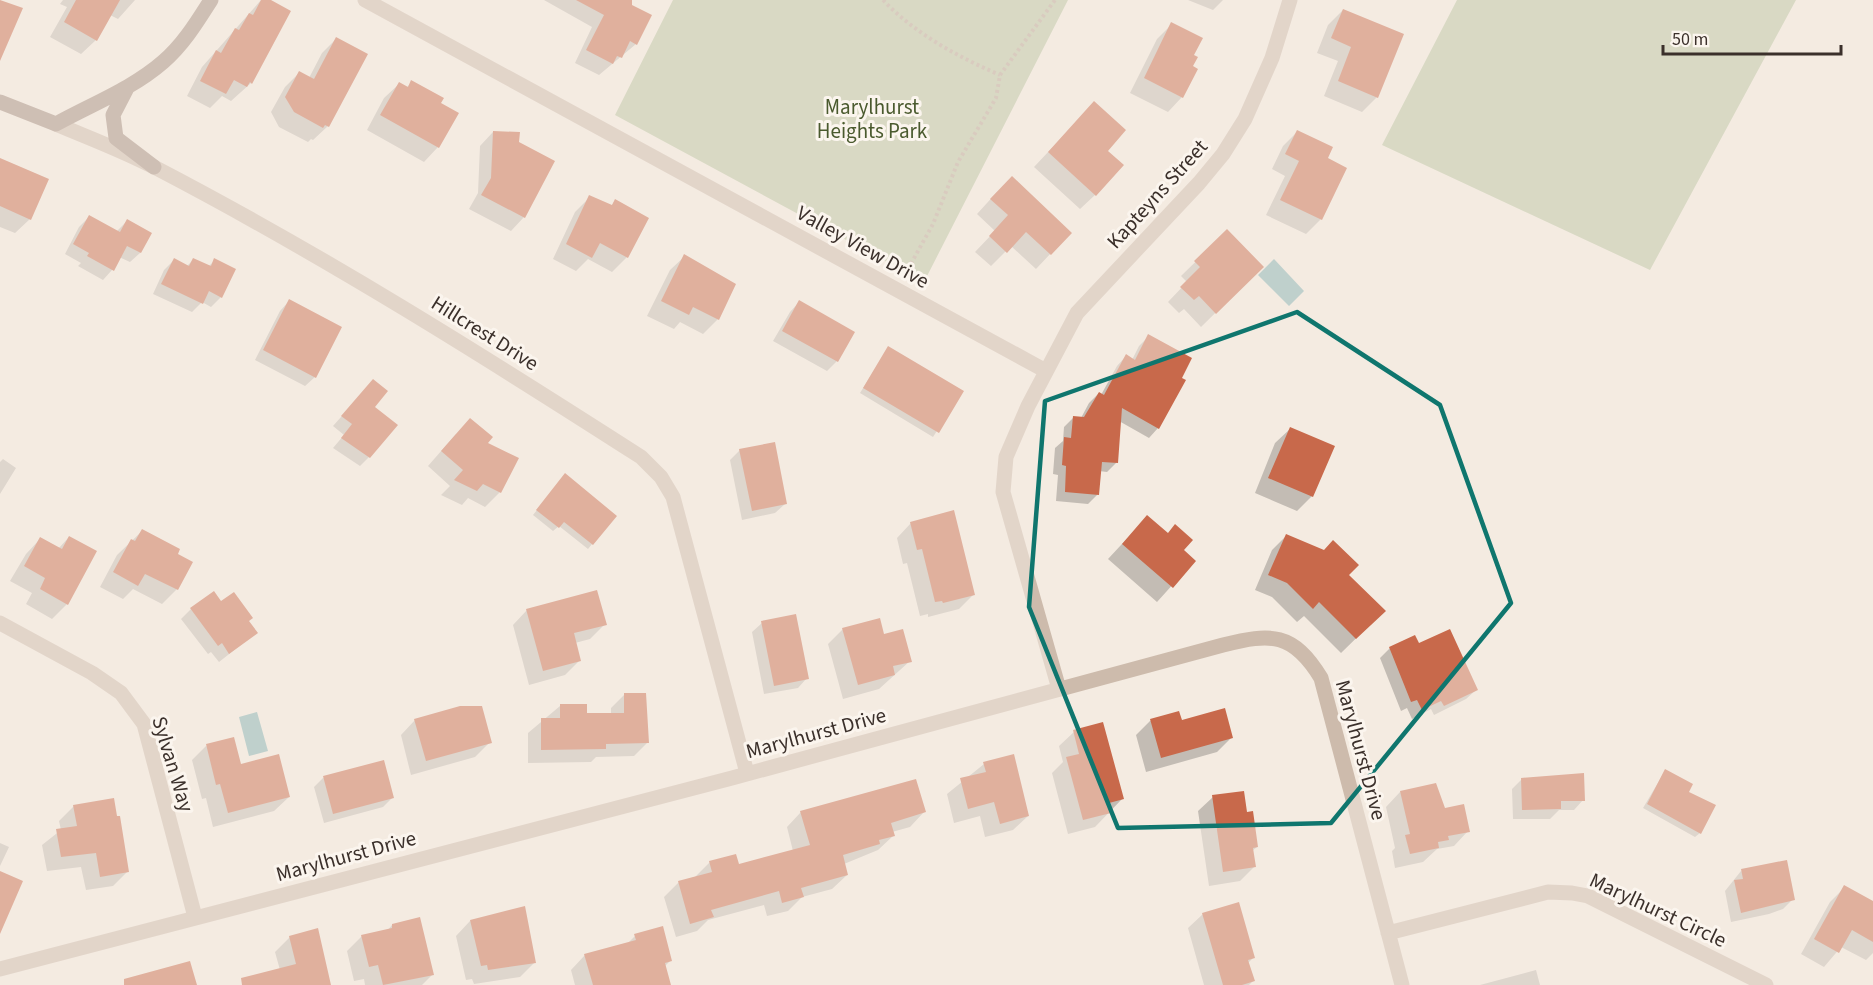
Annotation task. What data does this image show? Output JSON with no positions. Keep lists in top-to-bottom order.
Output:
{
  "streets": {
    "street": [
      "Kapteyns Street",
      "Valley View Drive",
      "Hillcrest Drive",
      "Marylhurst Drive",
      "Sylvan Way",
      "Marylhurst Circle"
    ]
  },
  "crossings": [
    ["Kapteyns Street", "Valley View Drive"],
    ["Hillcrest Drive", "Marylhurst Drive"],
    ["Marylhurst Drive", "Sylvan Way"],
    ["Marylhurst Drive", "Marylhurst Circle"]
  ],
  "parks": ["Marylhurst Heights Park"],
  "scale_bar": "50 m"
}
